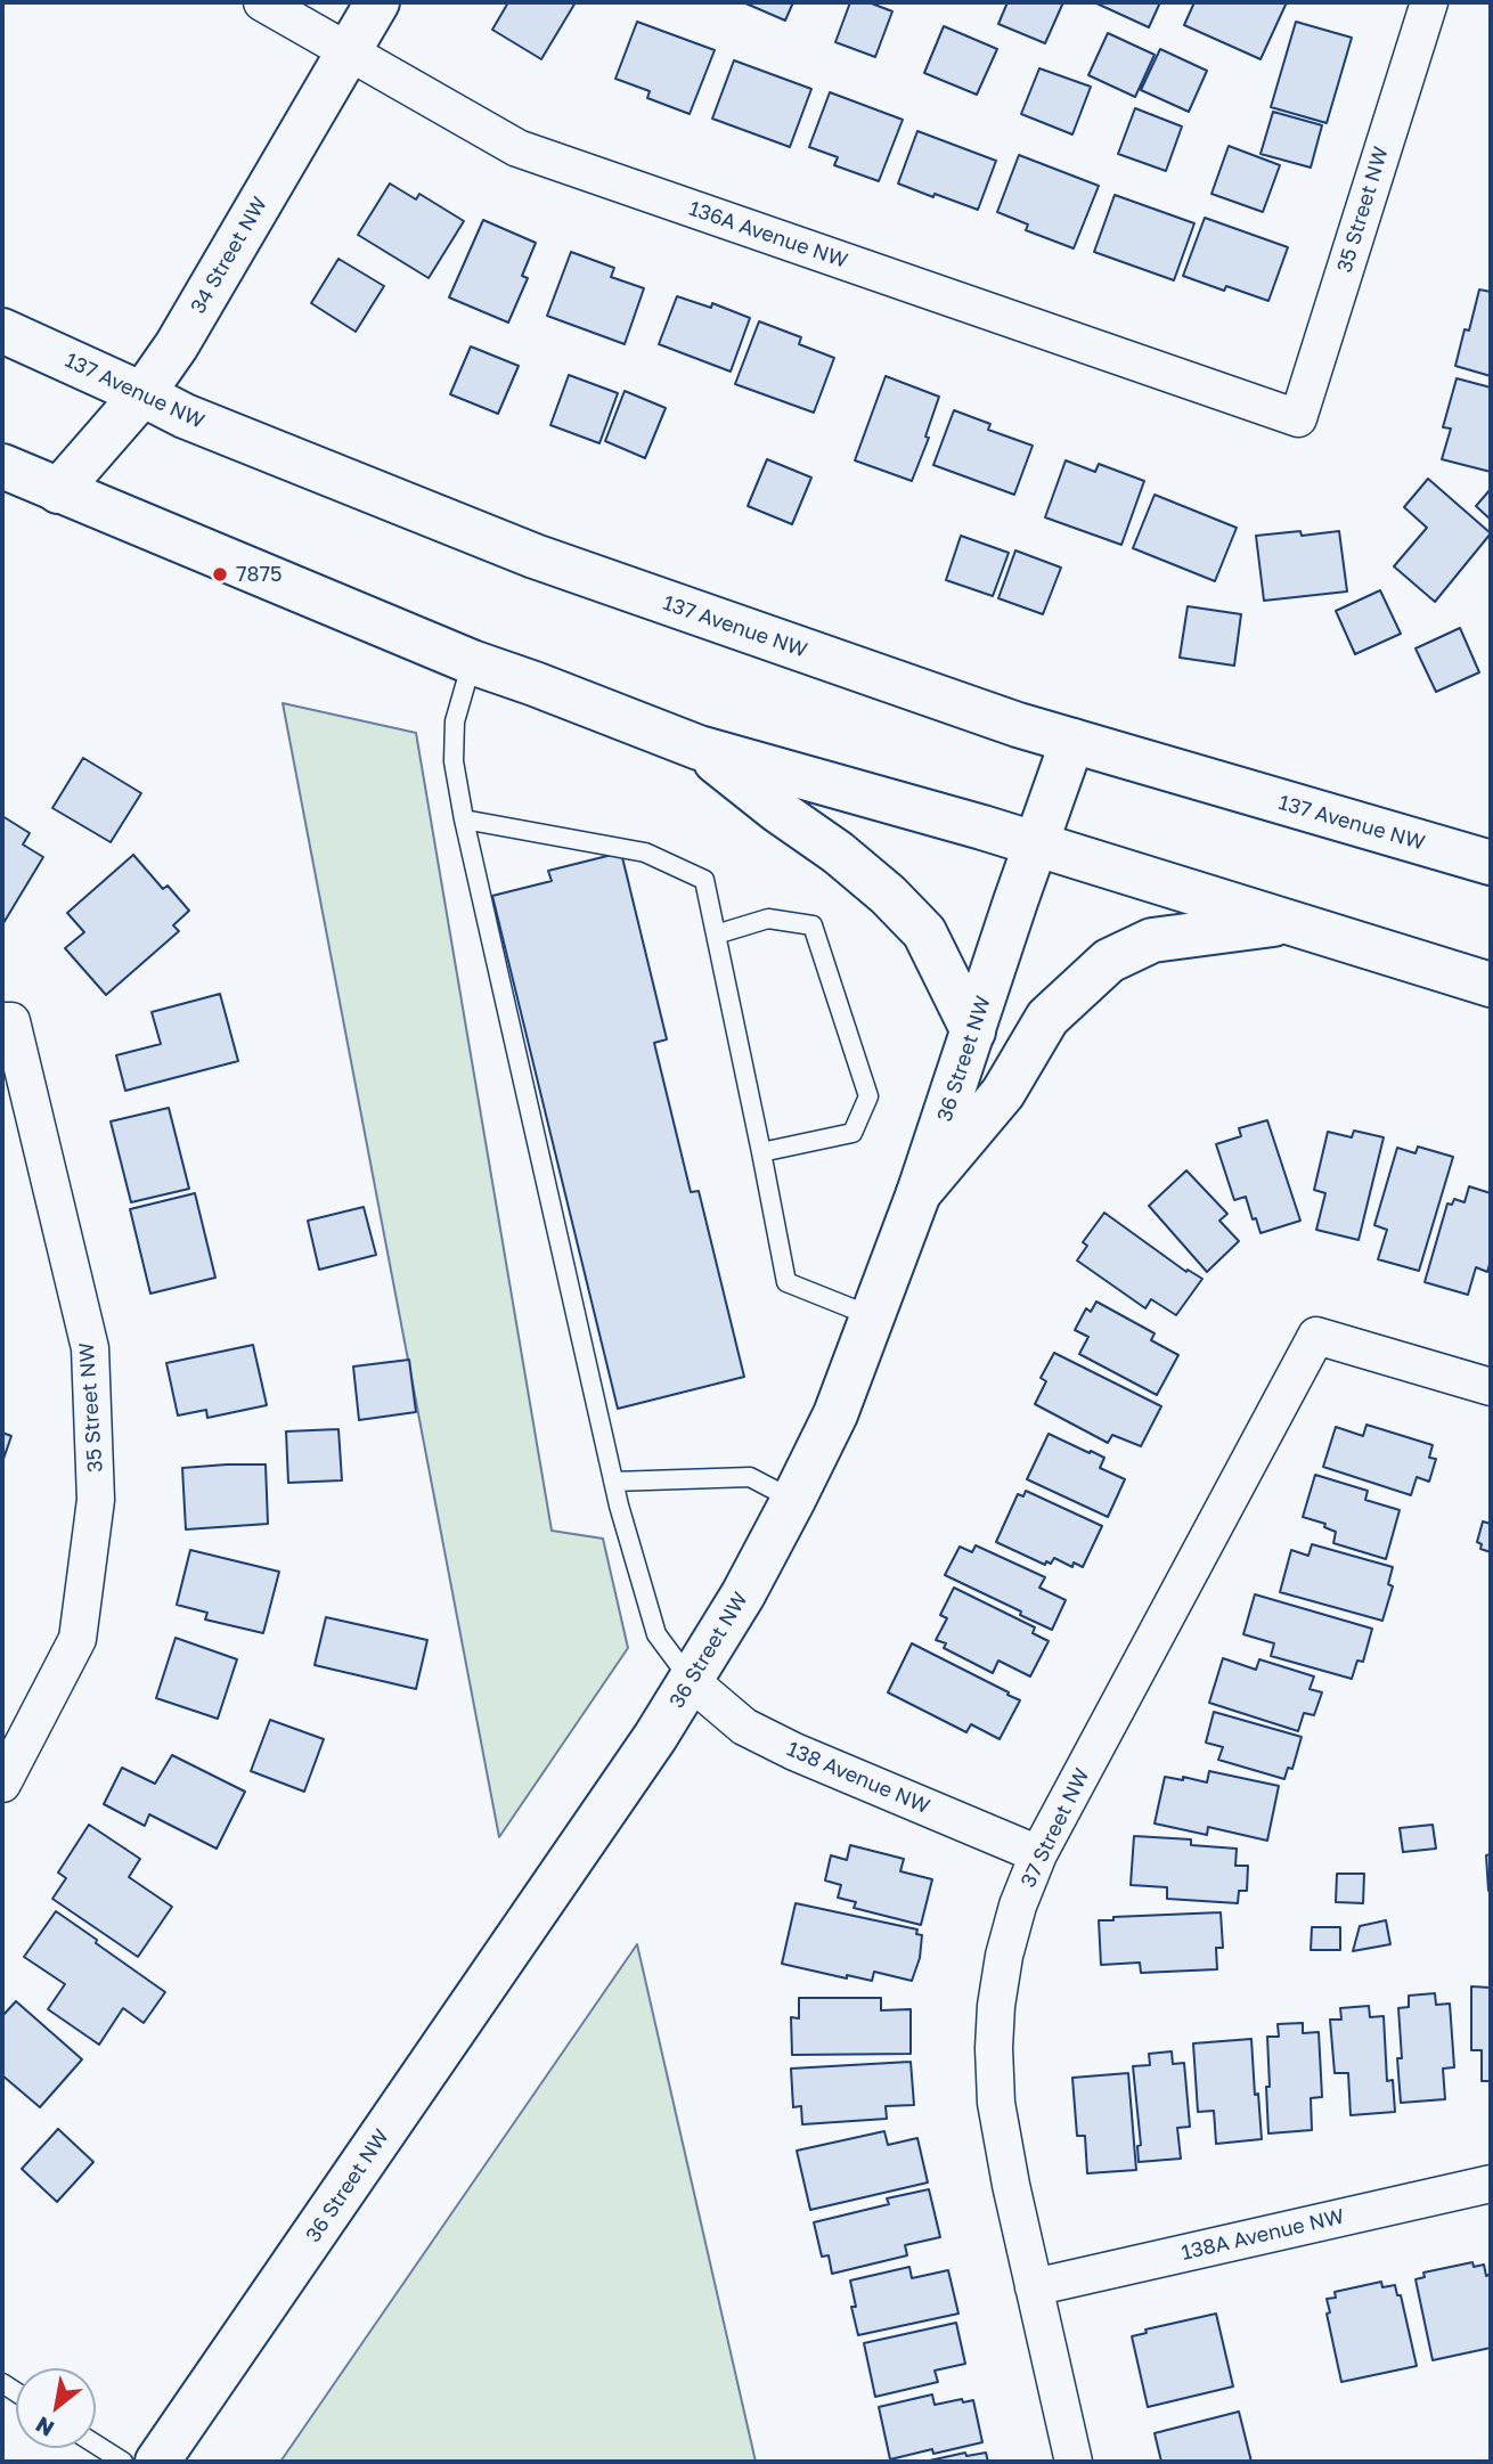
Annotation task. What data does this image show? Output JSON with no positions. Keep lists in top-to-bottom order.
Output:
{
  "streets": {
    "main road": ["34 Street NW", "137 Avenue NW", "36 Street NW"],
    "street": [
      "35 Street NW",
      "136A Avenue NW",
      "138 Avenue NW",
      "37 Street NW",
      "138A Avenue NW"
    ]
  },
  "crossings": [
    ["35 Street NW", "136A Avenue NW"],
    ["136A Avenue NW", "34 Street NW"],
    ["34 Street NW", "137 Avenue NW"],
    ["137 Avenue NW", "36 Street NW"],
    ["36 Street NW", "138 Avenue NW"],
    ["138 Avenue NW", "37 Street NW"],
    ["37 Street NW", "138A Avenue NW"]
  ],
  "places": ["7875"],
  "north": "bottom left"
}
